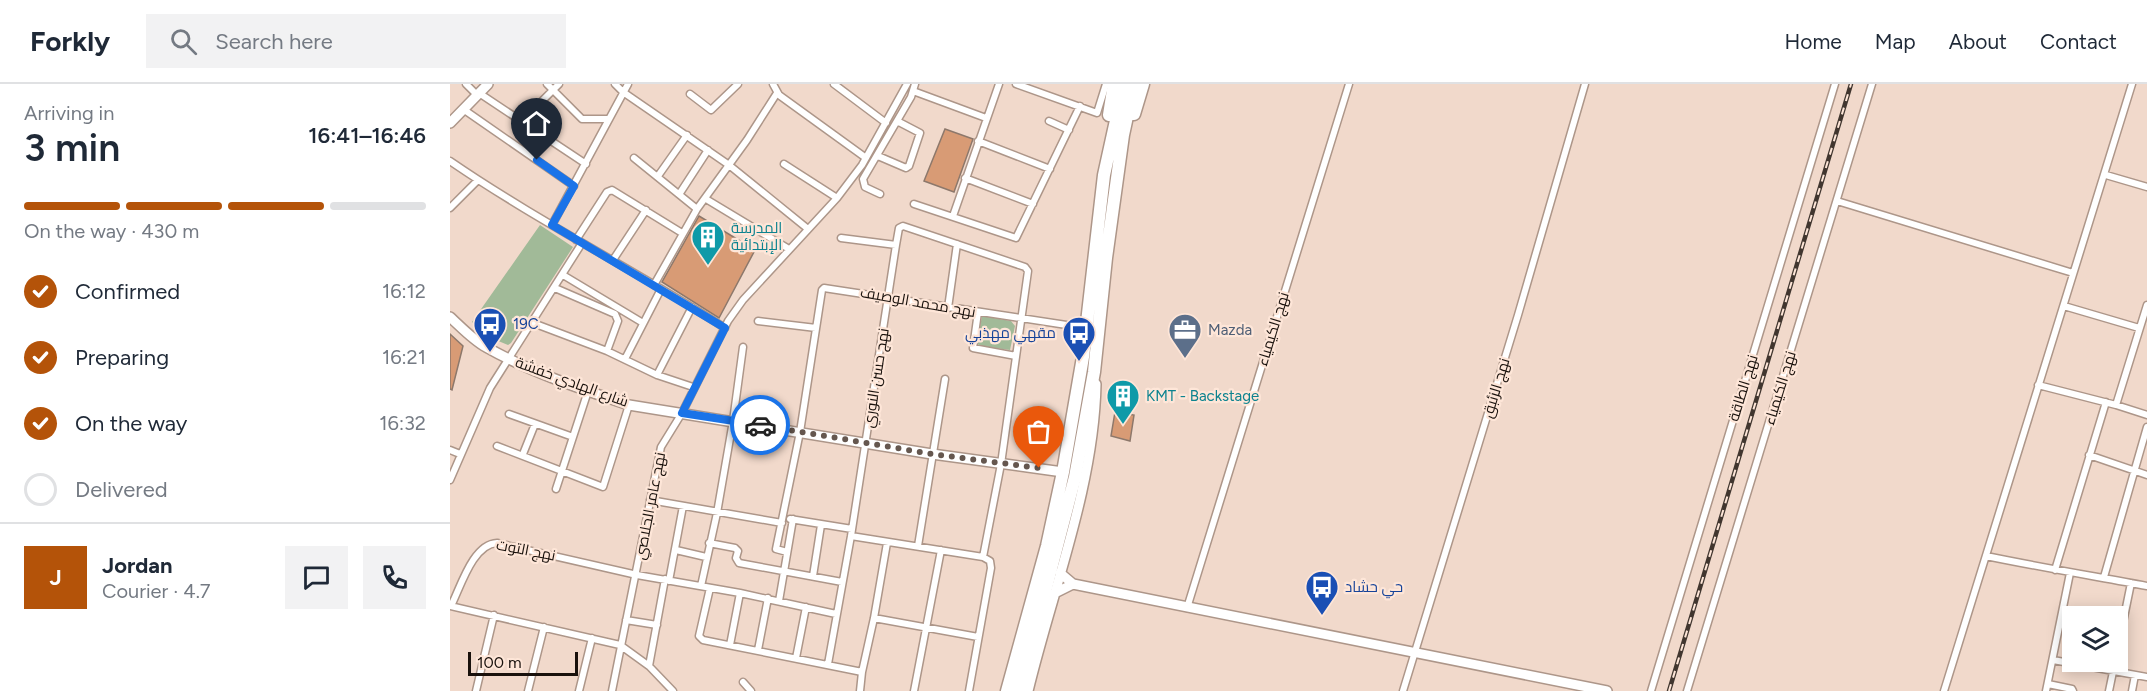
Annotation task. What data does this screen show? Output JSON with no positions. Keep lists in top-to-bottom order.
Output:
{
  "streets": {
    "street": [
      "نهج محمد الوصيف",
      "نهج الكيمياء",
      "نهج حسن النوري",
      "شارع الهادي خفشة",
      "نهج الزئبق",
      "نهج الطاقة",
      "نهج عامر الجلاصي",
      "نهج التوت"
    ]
  },
  "crossings": [
    ["نهج محمد الوصيف", "نهج حسن النوري"],
    ["نهج حسن النوري", "شارع الهادي خفشة"],
    ["نهج حسن النوري", "نهج التوت"],
    ["شارع الهادي خفشة", "نهج عامر الجلاصي"],
    ["نهج عامر الجلاصي", "نهج التوت"]
  ],
  "places": {
    "building": ["المدرسة الإبتدائية", "KMT - Backstage"],
    "bus stop": ["19C", "مقهي مهذبي", "حي حشاد"],
    "office": ["Mazda"]
  },
  "scale_bar": "100 m",
  "page": {
    "header": "Forkly",
    "search": "Search here",
    "nav": [
      "Home",
      "Map",
      "About",
      "Contact"
    ],
    "heading": ["3 min", "Arriving in", "16:41–16:46"],
    "panel": ["Jordan", "Courier · 4.7"],
    "bar": "On the way · 430 m",
    "list": [
      ["Confirmed", "16:12"],
      ["Preparing", "16:21"],
      ["On the way", "16:32"],
      "Delivered"
    ],
    "round": "J",
    "scale": "100 m"
  }
}
